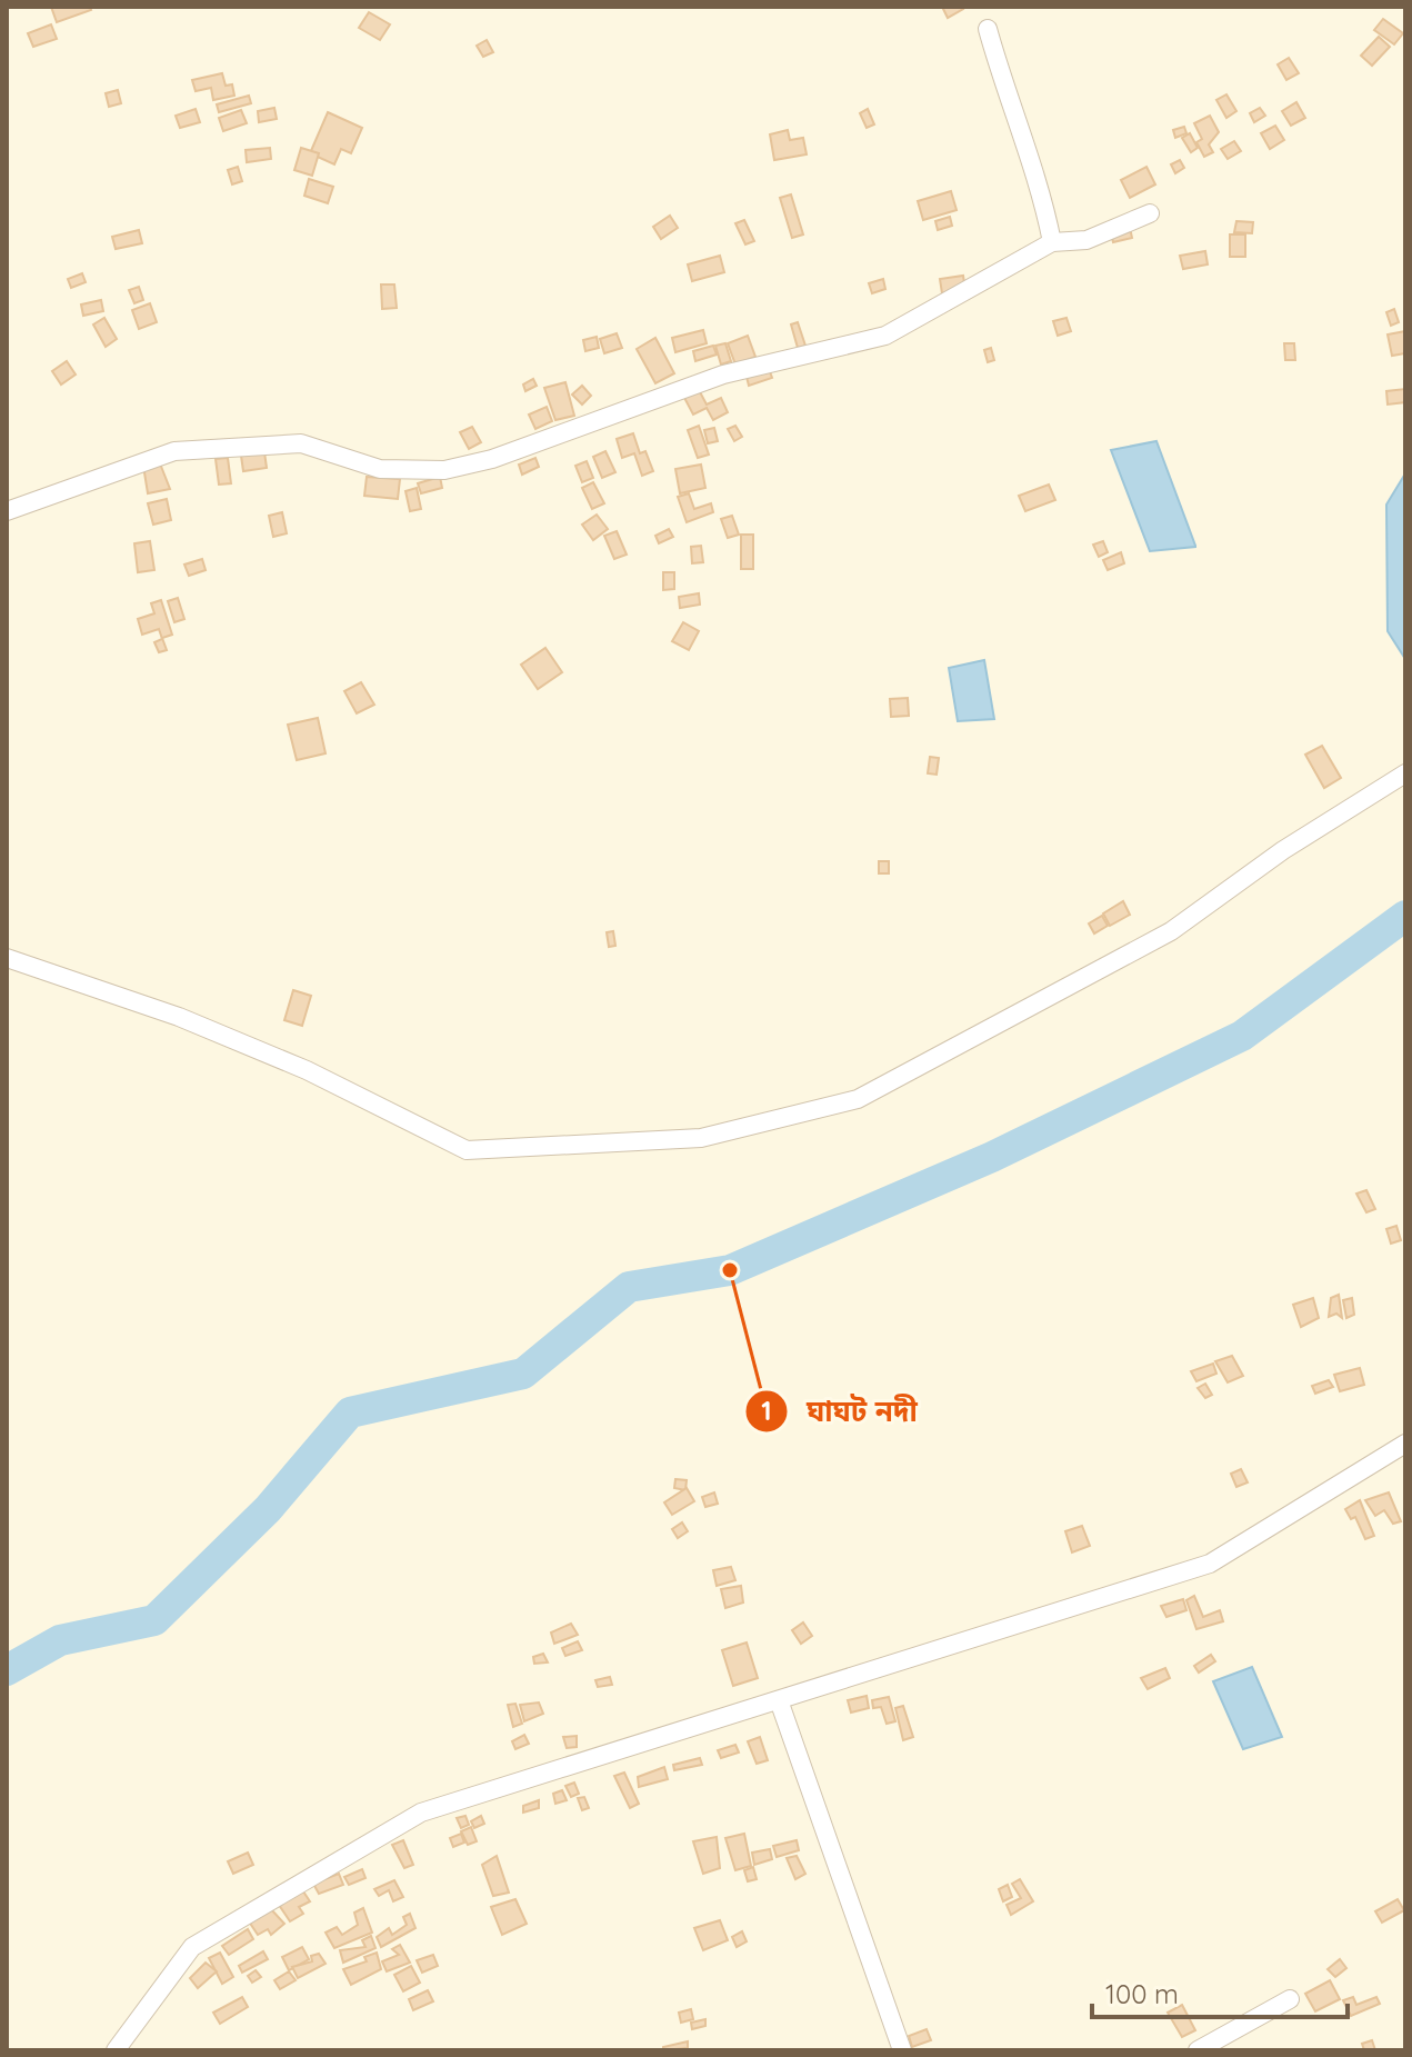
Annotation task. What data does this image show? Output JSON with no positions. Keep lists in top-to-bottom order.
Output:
{
  "places": ["ঘাঘট নদী"],
  "scale_bar": "100 m"
}
